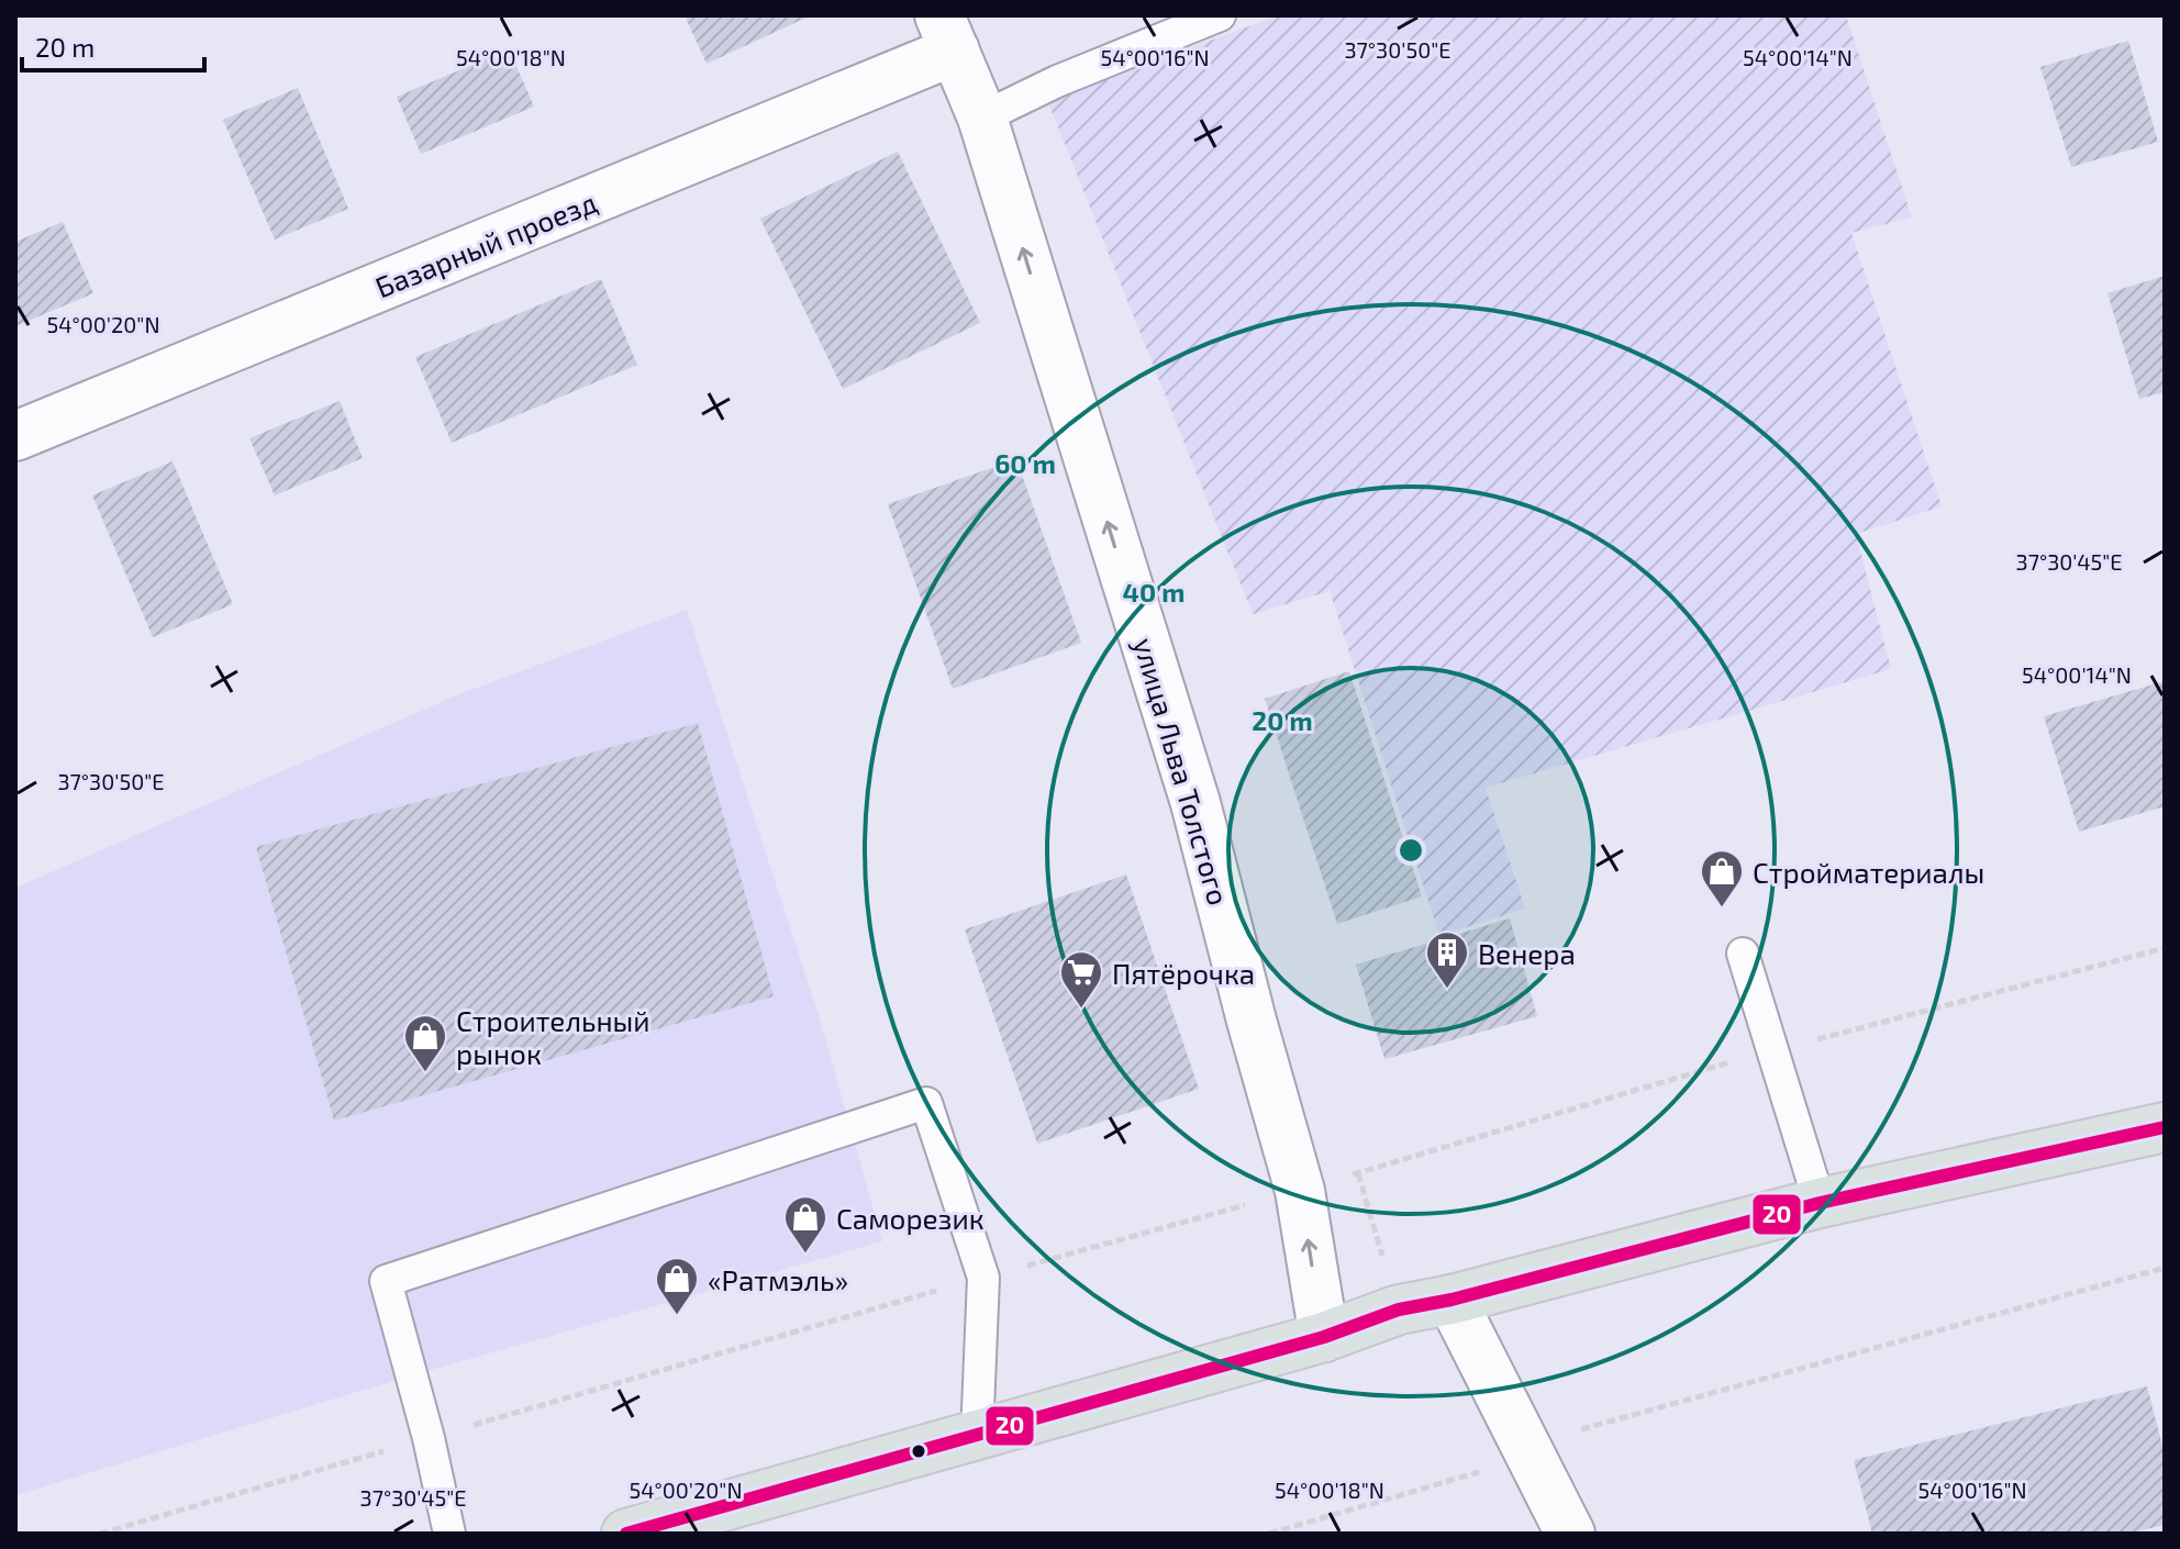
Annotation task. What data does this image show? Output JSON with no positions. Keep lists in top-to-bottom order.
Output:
{
  "streets": {
    "street": ["Базарный проезд", "улица Льва Толстого"]
  },
  "crossings": [
    ["Базарный проезд", "улица Льва Толстого"]
  ],
  "one_way": ["улица Льва Толстого"],
  "places": {
    "shop": [
      "Стройматериалы",
      "Строительный рынок",
      "Саморезик",
      "«Ратмэль»"
    ],
    "building": ["Венера"],
    "supermarket": ["Пятёрочка"]
  },
  "lines": ["transit line 20"],
  "scale_bar": "20 m",
  "coordinates": [
    "37°30'50\"E",
    "54°00'18\"N",
    "54°00'16\"N",
    "54°00'14\"N",
    "54°00'20\"N",
    "37°30'45\"E"
  ],
  "rings": ["60 m", "40 m", "20 m"]
}
